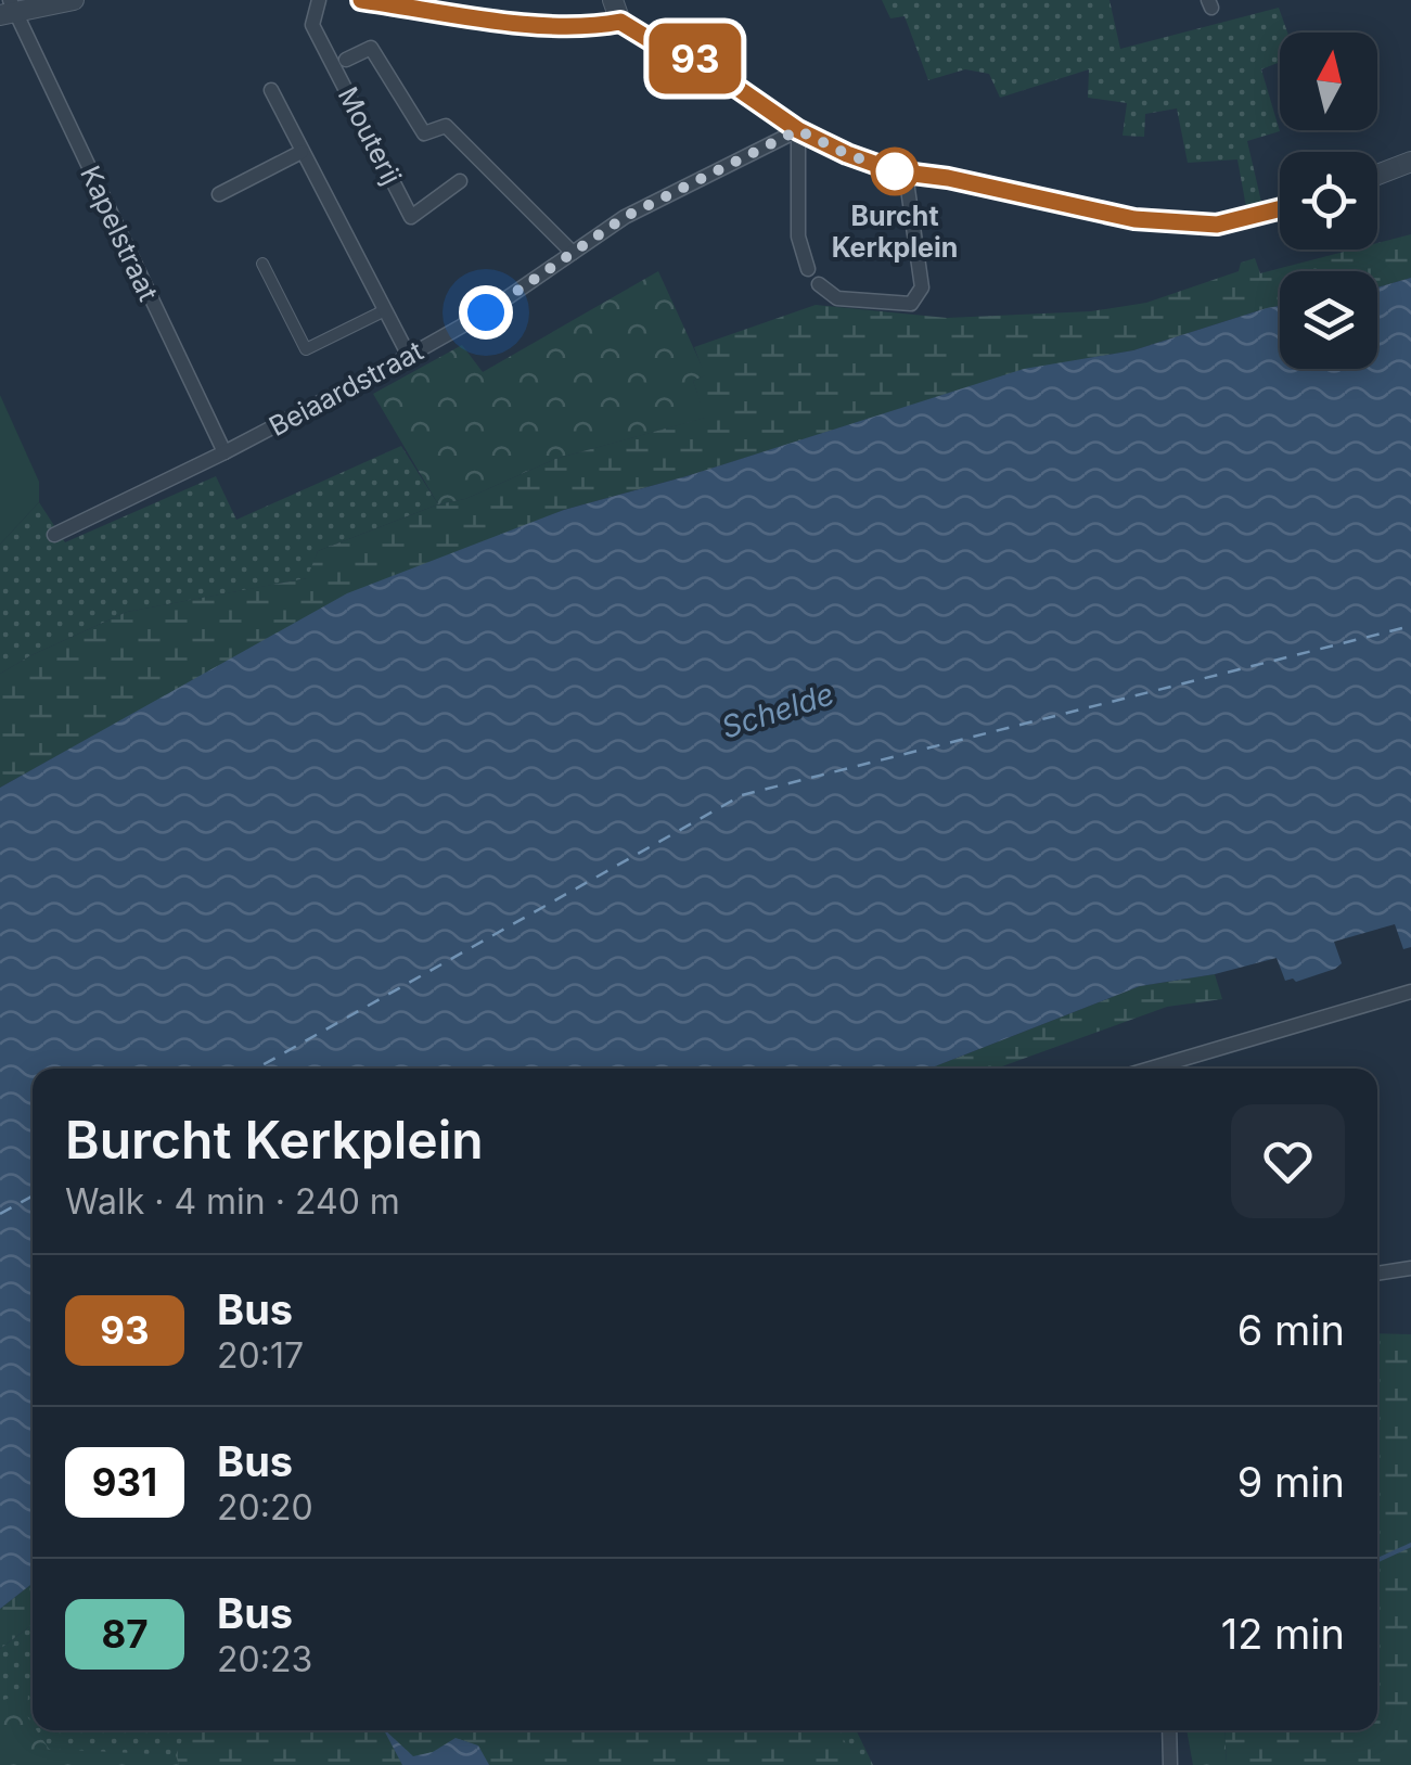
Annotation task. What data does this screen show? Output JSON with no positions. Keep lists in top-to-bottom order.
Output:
{
  "streets": {
    "street": ["Mouterij", "Kapelstraat", "Beiaardstraat"]
  },
  "crossings": [
    ["Kapelstraat", "Beiaardstraat"]
  ],
  "water": ["Schelde"],
  "places": ["Burcht Kerkplein"],
  "lines": ["bus line 93"],
  "north": "top",
  "page": {
    "on_map": "93",
    "heading": ["Burcht Kerkplein", "Walk · 4 min · 240 m"],
    "list": [
      {
        "mark": "93",
        "name": "Bus",
        "note": "20:17",
        "value": "6 min"
      },
      {
        "mark": "931",
        "name": "Bus",
        "note": "20:20",
        "value": "9 min"
      },
      {
        "mark": "87",
        "name": "Bus",
        "note": "20:23",
        "value": "12 min"
      }
    ]
  }
}
